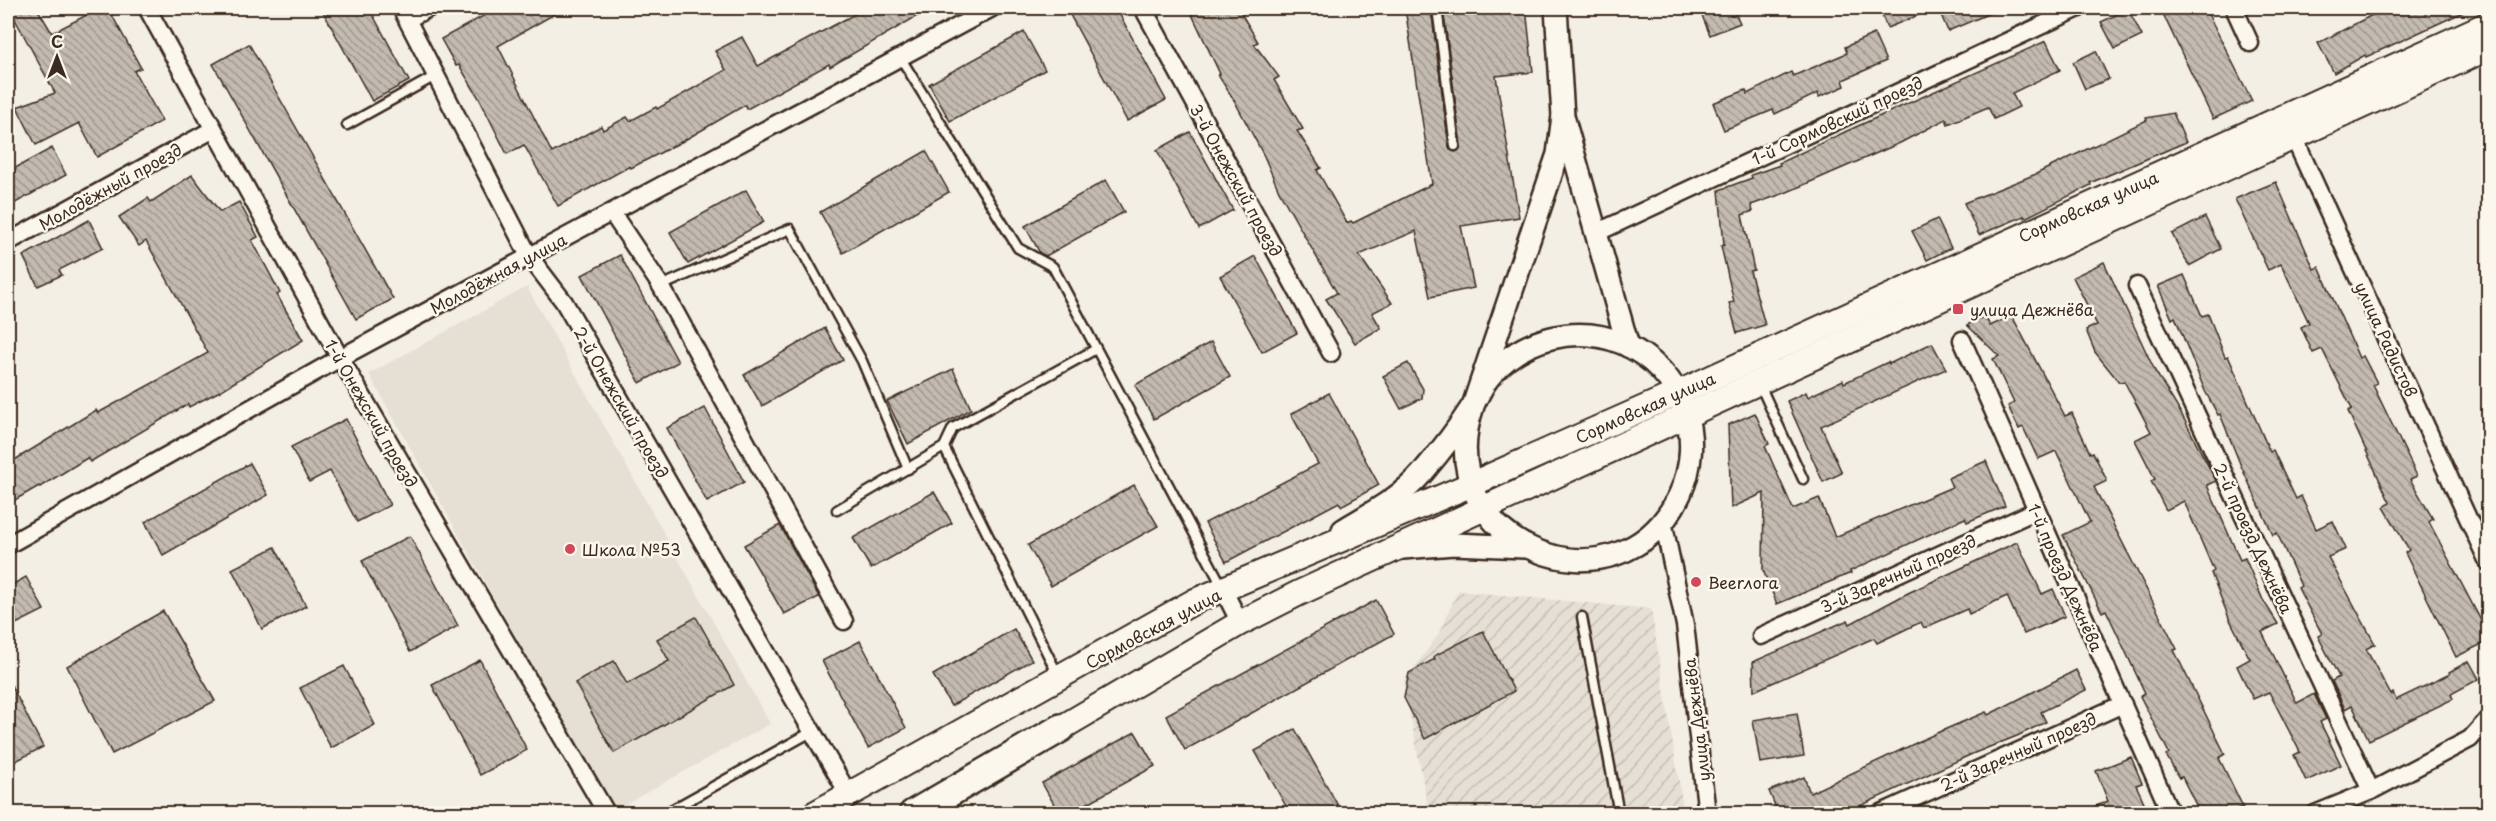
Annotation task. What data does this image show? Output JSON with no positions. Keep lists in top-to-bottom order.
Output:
{
  "streets": {
    "highway": ["Сормовская улица"],
    "street": [
      "1-й Сормовский проезд",
      "3-й Онежский проезд",
      "Молодёжный проезд",
      "Молодёжная улица",
      "улица Радистов",
      "2-й Онежский проезд",
      "1-й Онежский проезд",
      "2-й проезд Дежнёва",
      "3-й Заречный проезд",
      "1-й проезд Дежнёва",
      "улица Дежнёва",
      "2-й Заречный проезд"
    ]
  },
  "crossings": [
    ["Молодёжный проезд", "1-й Онежский проезд"],
    ["Сормовская улица", "улица Радистов"],
    ["Сормовская улица", "2-й Онежский проезд"],
    ["Молодёжная улица", "2-й Онежский проезд"],
    ["Молодёжная улица", "1-й Онежский проезд"],
    ["3-й Заречный проезд", "1-й проезд Дежнёва"],
    ["1-й проезд Дежнёва", "2-й Заречный проезд"]
  ],
  "places": {
    "transit": ["улица Дежнёва"],
    "other": ["Школа №53", "Beerлога"]
  },
  "north": "top"
}
